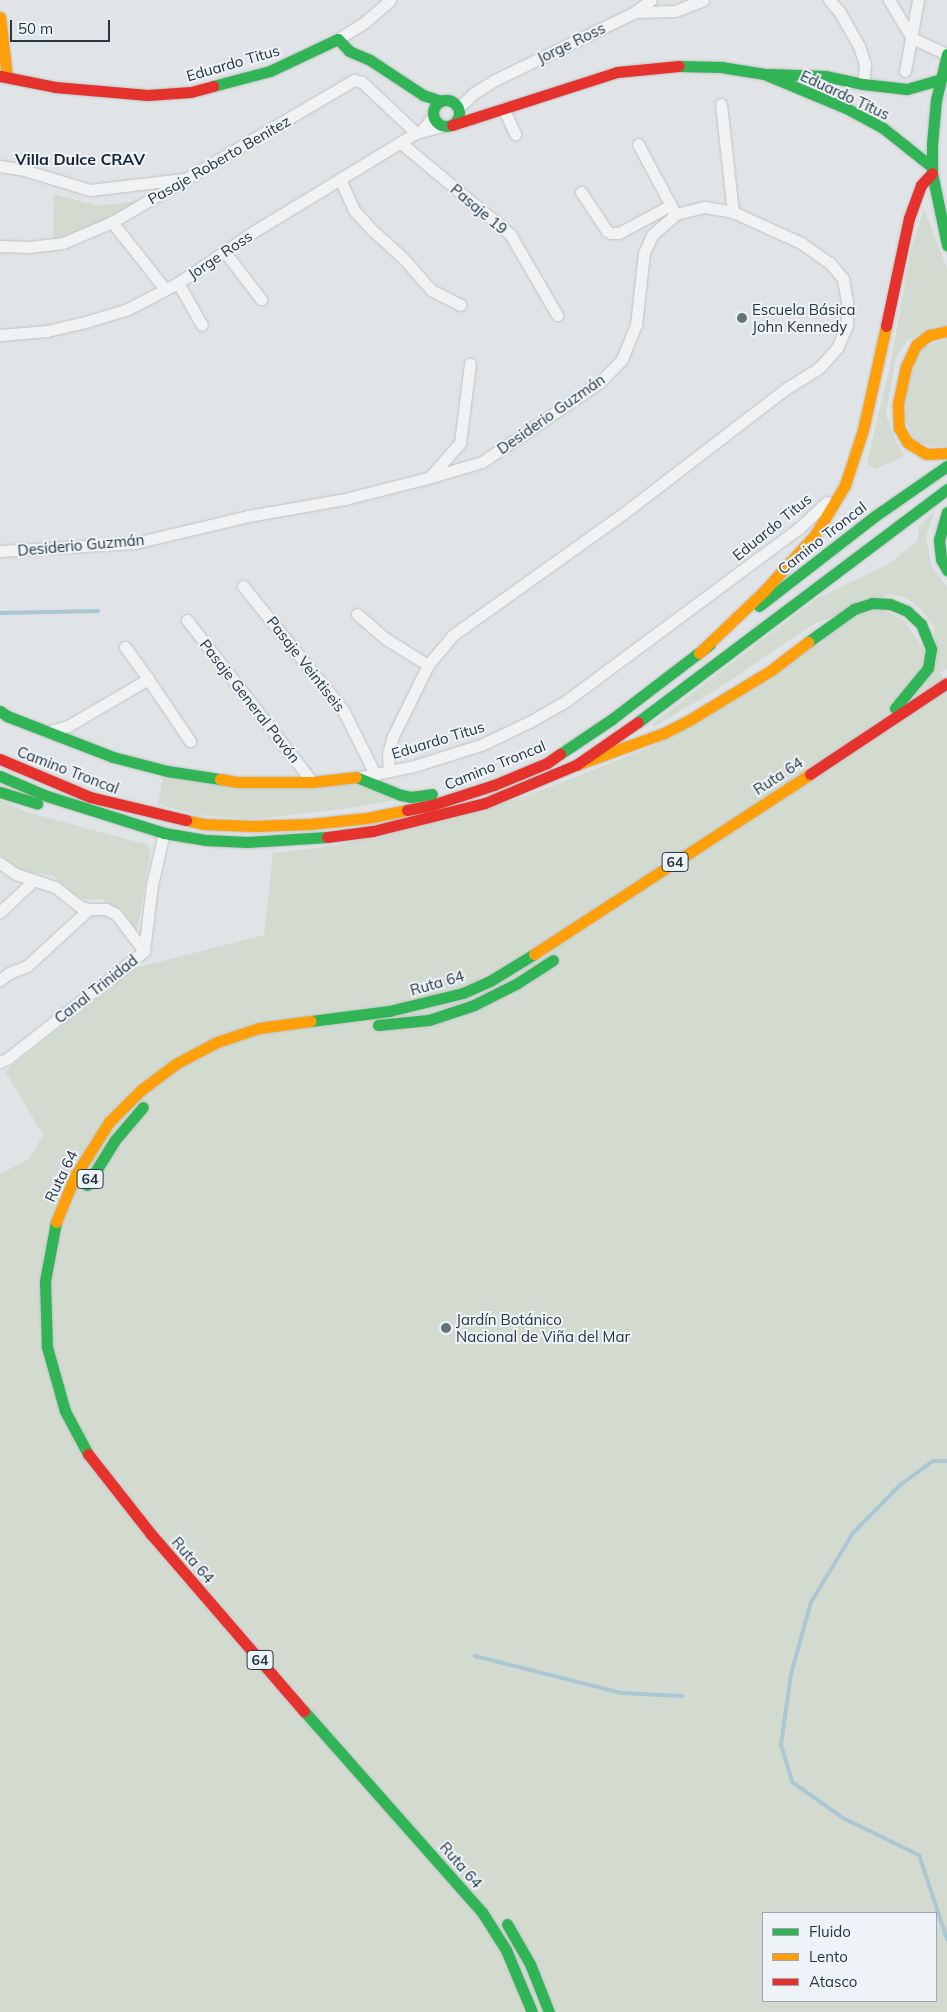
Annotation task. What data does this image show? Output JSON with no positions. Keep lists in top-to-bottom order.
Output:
{
  "streets": {
    "main road": [
      "Eduardo Titus",
      "Camino Troncal",
      "Ruta 64",
      "64"
    ],
    "street": [
      "Jorge Ross",
      "Pasaje Roberto Benitez",
      "Pasaje 19",
      "Desiderio Guzmán",
      "Pasaje Veintiseis",
      "Pasaje General Pavón",
      "Canal Trinidad"
    ]
  },
  "crossings": [
    ["Jorge Ross", "Eduardo Titus"],
    ["Jorge Ross", "Pasaje Roberto Benitez"],
    ["Jorge Ross", "Pasaje 19"],
    ["Eduardo Titus", "Desiderio Guzmán"],
    ["Eduardo Titus", "Pasaje Veintiseis"],
    ["Eduardo Titus", "Pasaje General Pavón"],
    ["Camino Troncal", "Canal Trinidad"]
  ],
  "districts": ["Villa Dulce CRAV"],
  "places": ["Escuela Básica John Kennedy", "Jardín Botánico Nacional de Viña del Mar"],
  "legend": ["Fluido", "Lento", "Atasco"],
  "scale_bar": "50 m"
}
